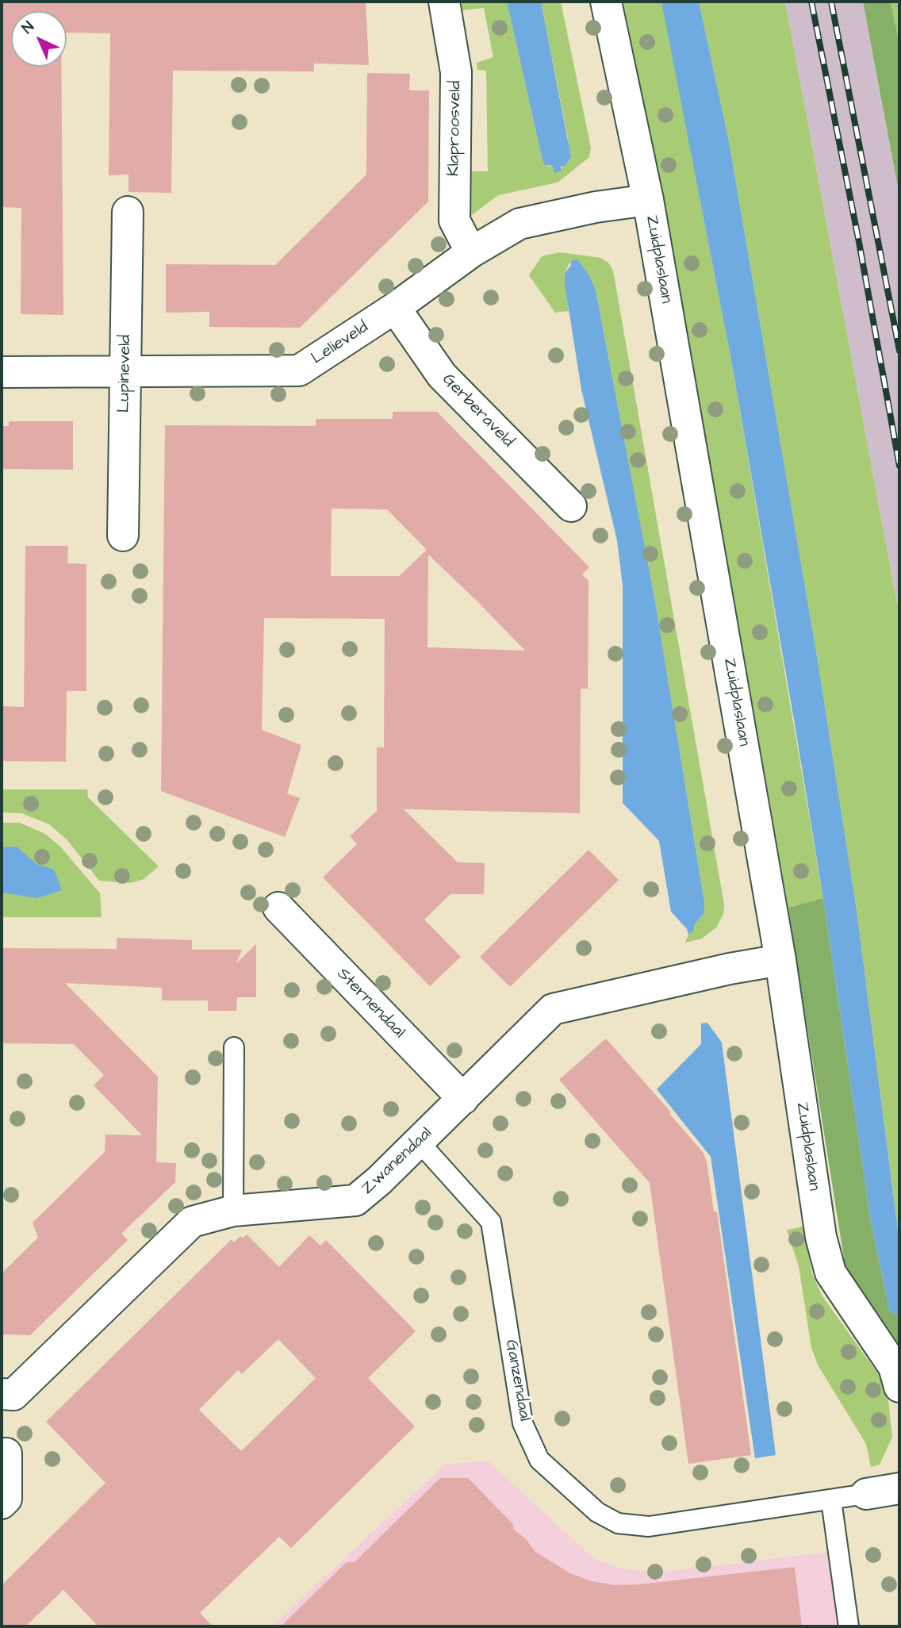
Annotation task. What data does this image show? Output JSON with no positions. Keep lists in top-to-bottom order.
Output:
{
  "streets": {
    "street": [
      "Klaproosveld",
      "Zuidplaslaan",
      "Lelieveld",
      "Lupineveld",
      "Gerberaveld",
      "Sternendaal",
      "Zwanendaal",
      "Ganzendaal"
    ]
  },
  "crossings": [
    ["Klaproosveld", "Lelieveld"],
    ["Zuidplaslaan", "Lelieveld"],
    ["Zuidplaslaan", "Zwanendaal"],
    ["Lelieveld", "Lupineveld"],
    ["Lelieveld", "Gerberaveld"],
    ["Sternendaal", "Zwanendaal"],
    ["Zwanendaal", "Ganzendaal"]
  ],
  "north": "top left"
}
